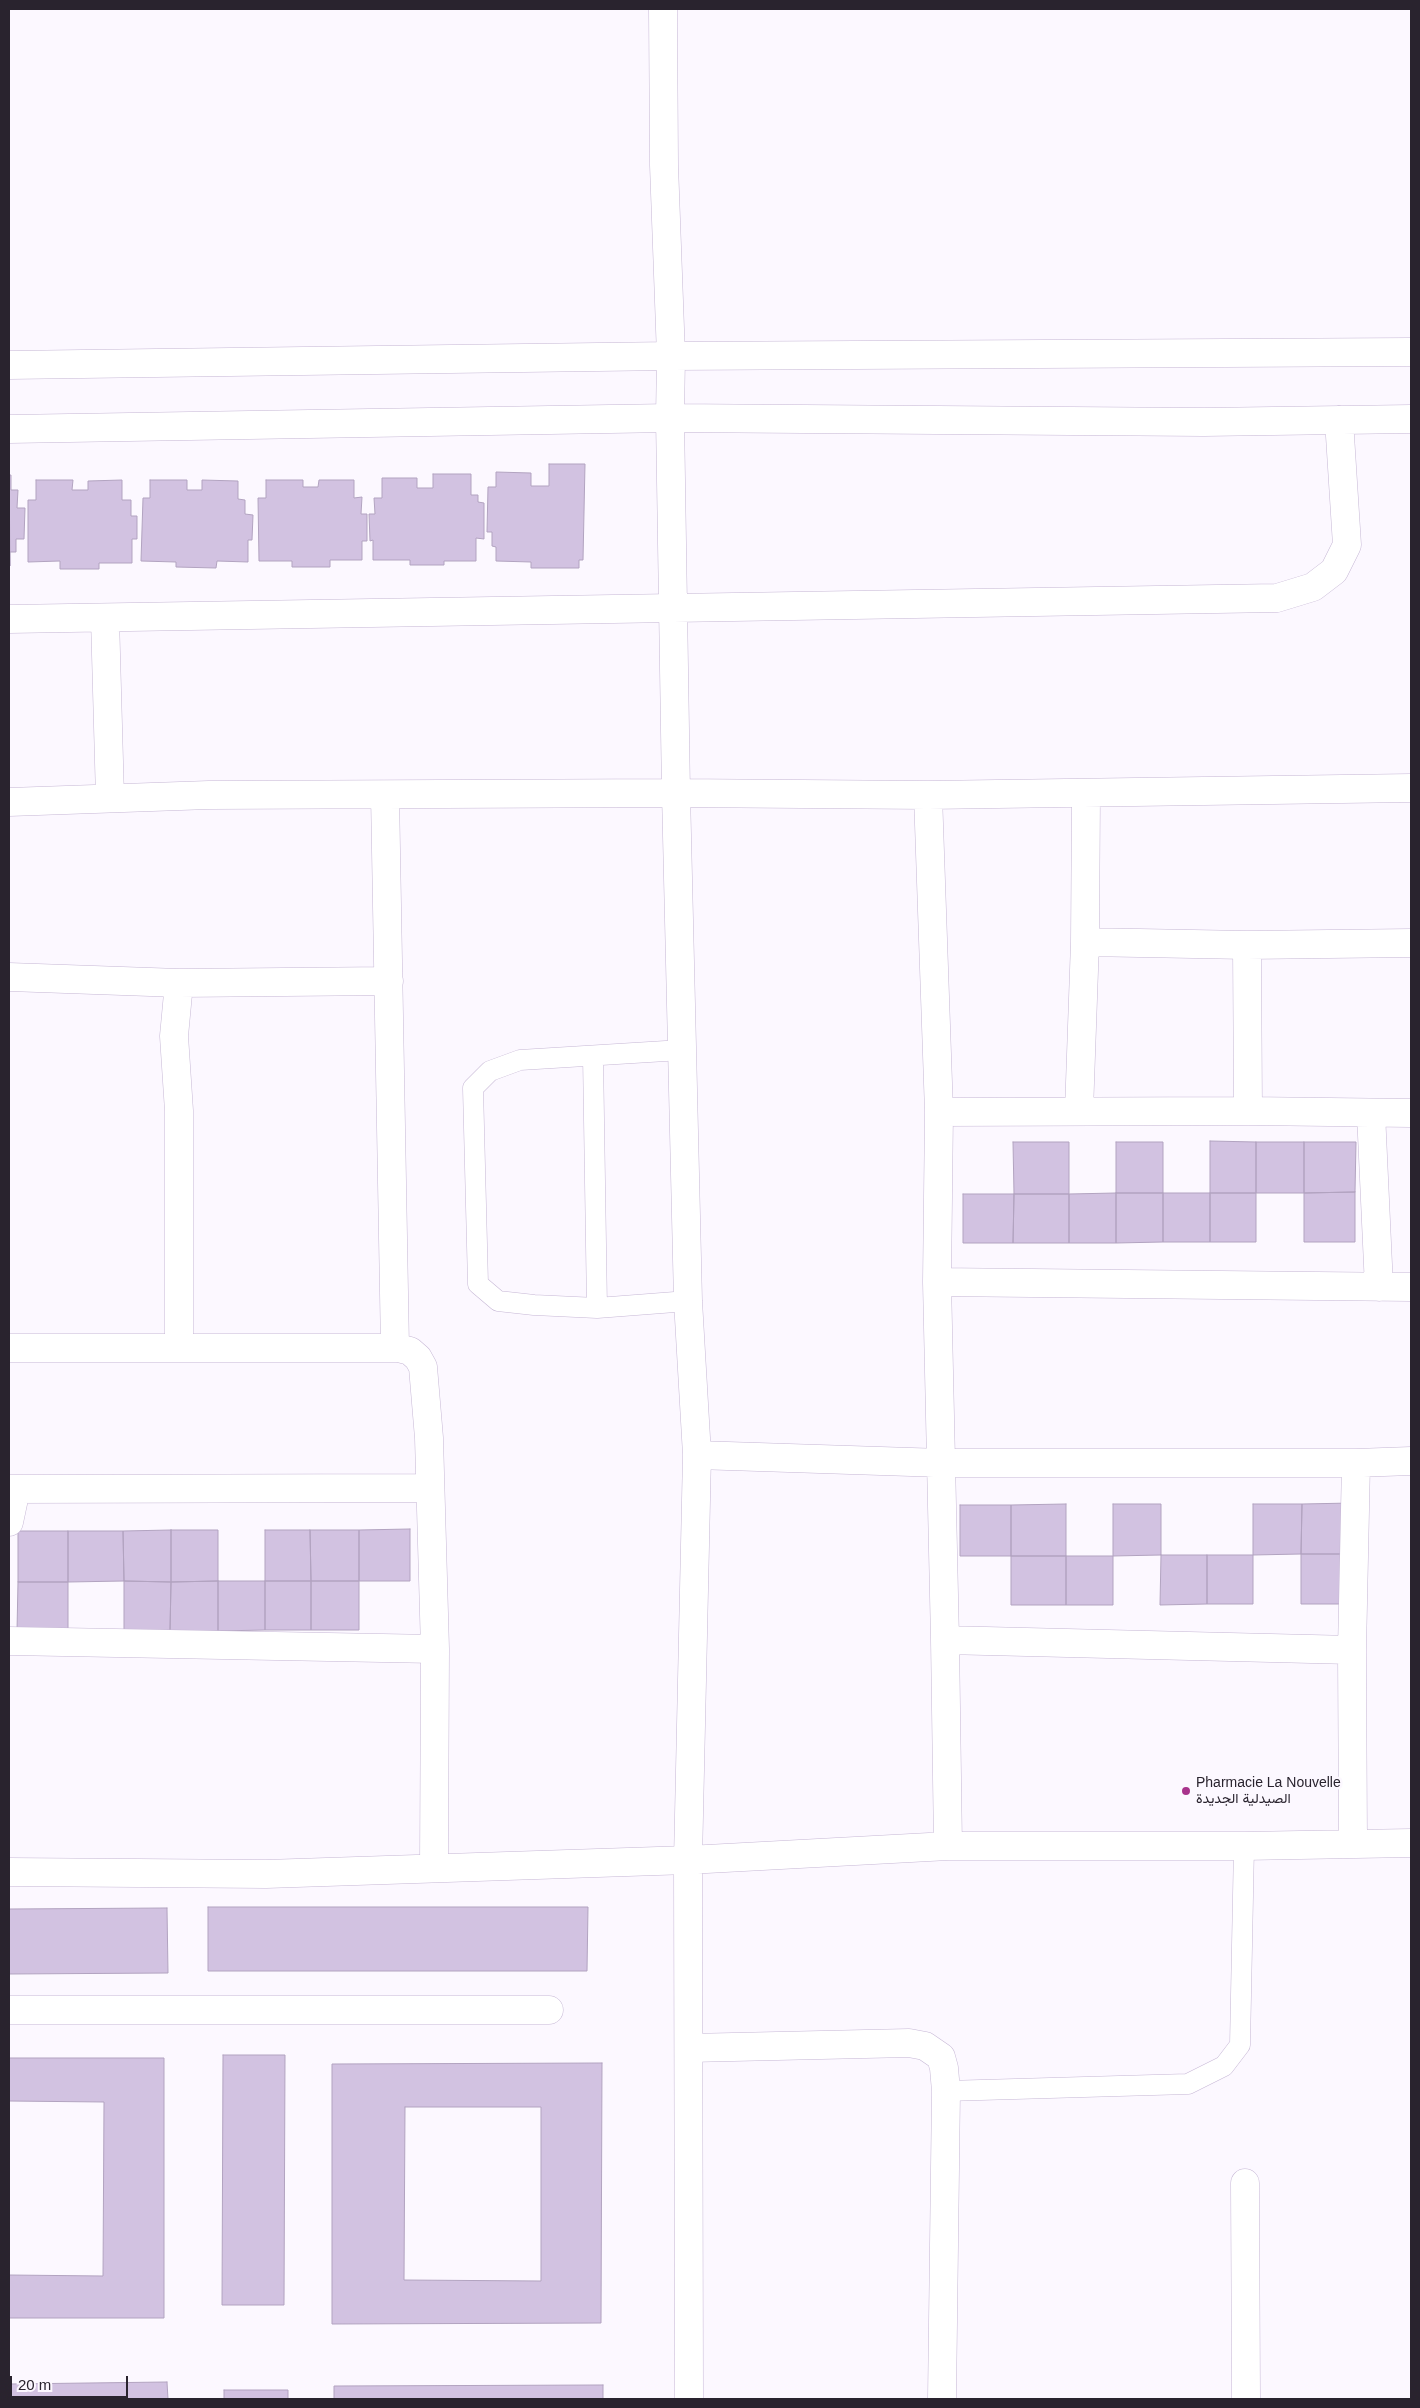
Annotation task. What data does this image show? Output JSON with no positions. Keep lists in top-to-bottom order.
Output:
{
  "places": ["Pharmacie La Nouvelle الصيدلية الجديدة"],
  "scale_bar": "20 m"
}
